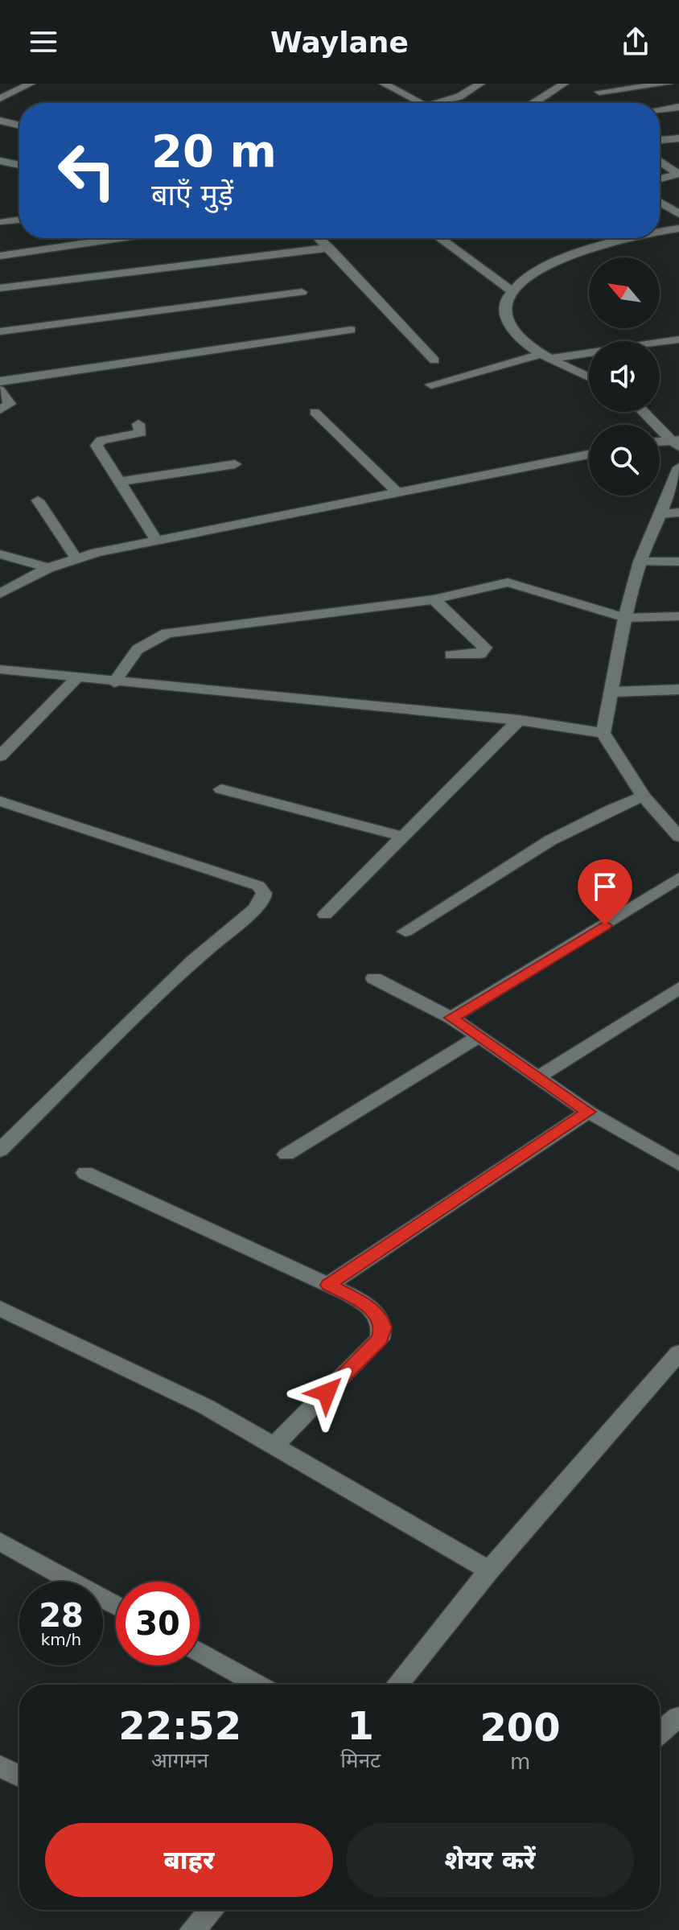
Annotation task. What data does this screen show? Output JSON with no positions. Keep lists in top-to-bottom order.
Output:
{
  "north": "top left",
  "page": {
    "header": "Waylane",
    "turn": ["20 m", "बाएँ मुड़ें"],
    "speed": "28 km/h",
    "limit": "30",
    "eta": [
      "22:52",
      "आगमन",
      "1",
      "मिनट",
      "200",
      "m"
    ],
    "buttons": ["बाहर", "शेयर करें"]
  }
}
